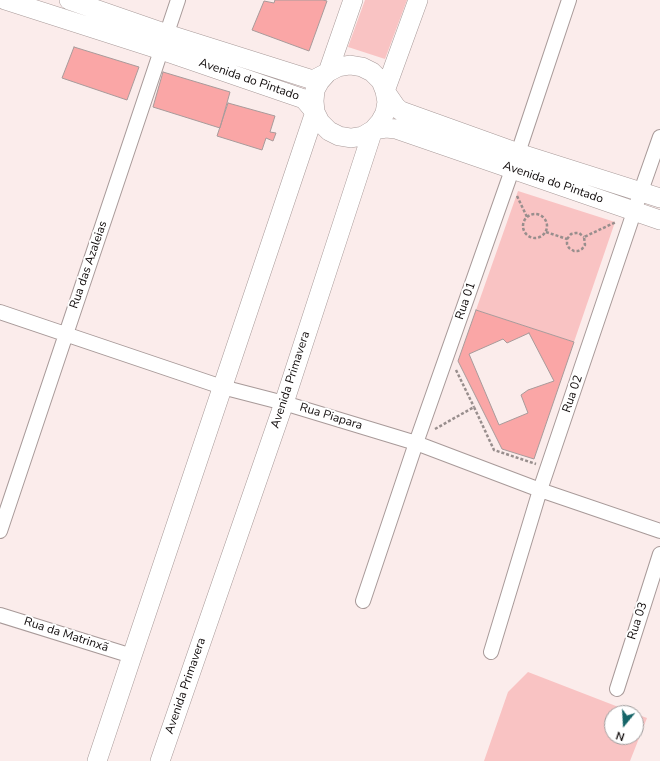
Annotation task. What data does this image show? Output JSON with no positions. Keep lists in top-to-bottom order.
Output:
{
  "streets": {
    "street": [
      "Avenida do Pintado",
      "Rua das Azaleias",
      "Rua 01",
      "Avenida Primavera",
      "Rua 02",
      "Rua Piapara",
      "Rua 03",
      "Rua da Matrinxã"
    ]
  },
  "crossings": [
    ["Avenida do Pintado", "Rua das Azaleias"],
    ["Avenida do Pintado", "Rua 01"],
    ["Avenida do Pintado", "Avenida Primavera"],
    ["Avenida do Pintado", "Rua 02"],
    ["Rua das Azaleias", "Rua Piapara"],
    ["Rua 01", "Rua Piapara"],
    ["Avenida Primavera", "Rua Piapara"],
    ["Rua 02", "Rua Piapara"]
  ],
  "north": "bottom"
}
